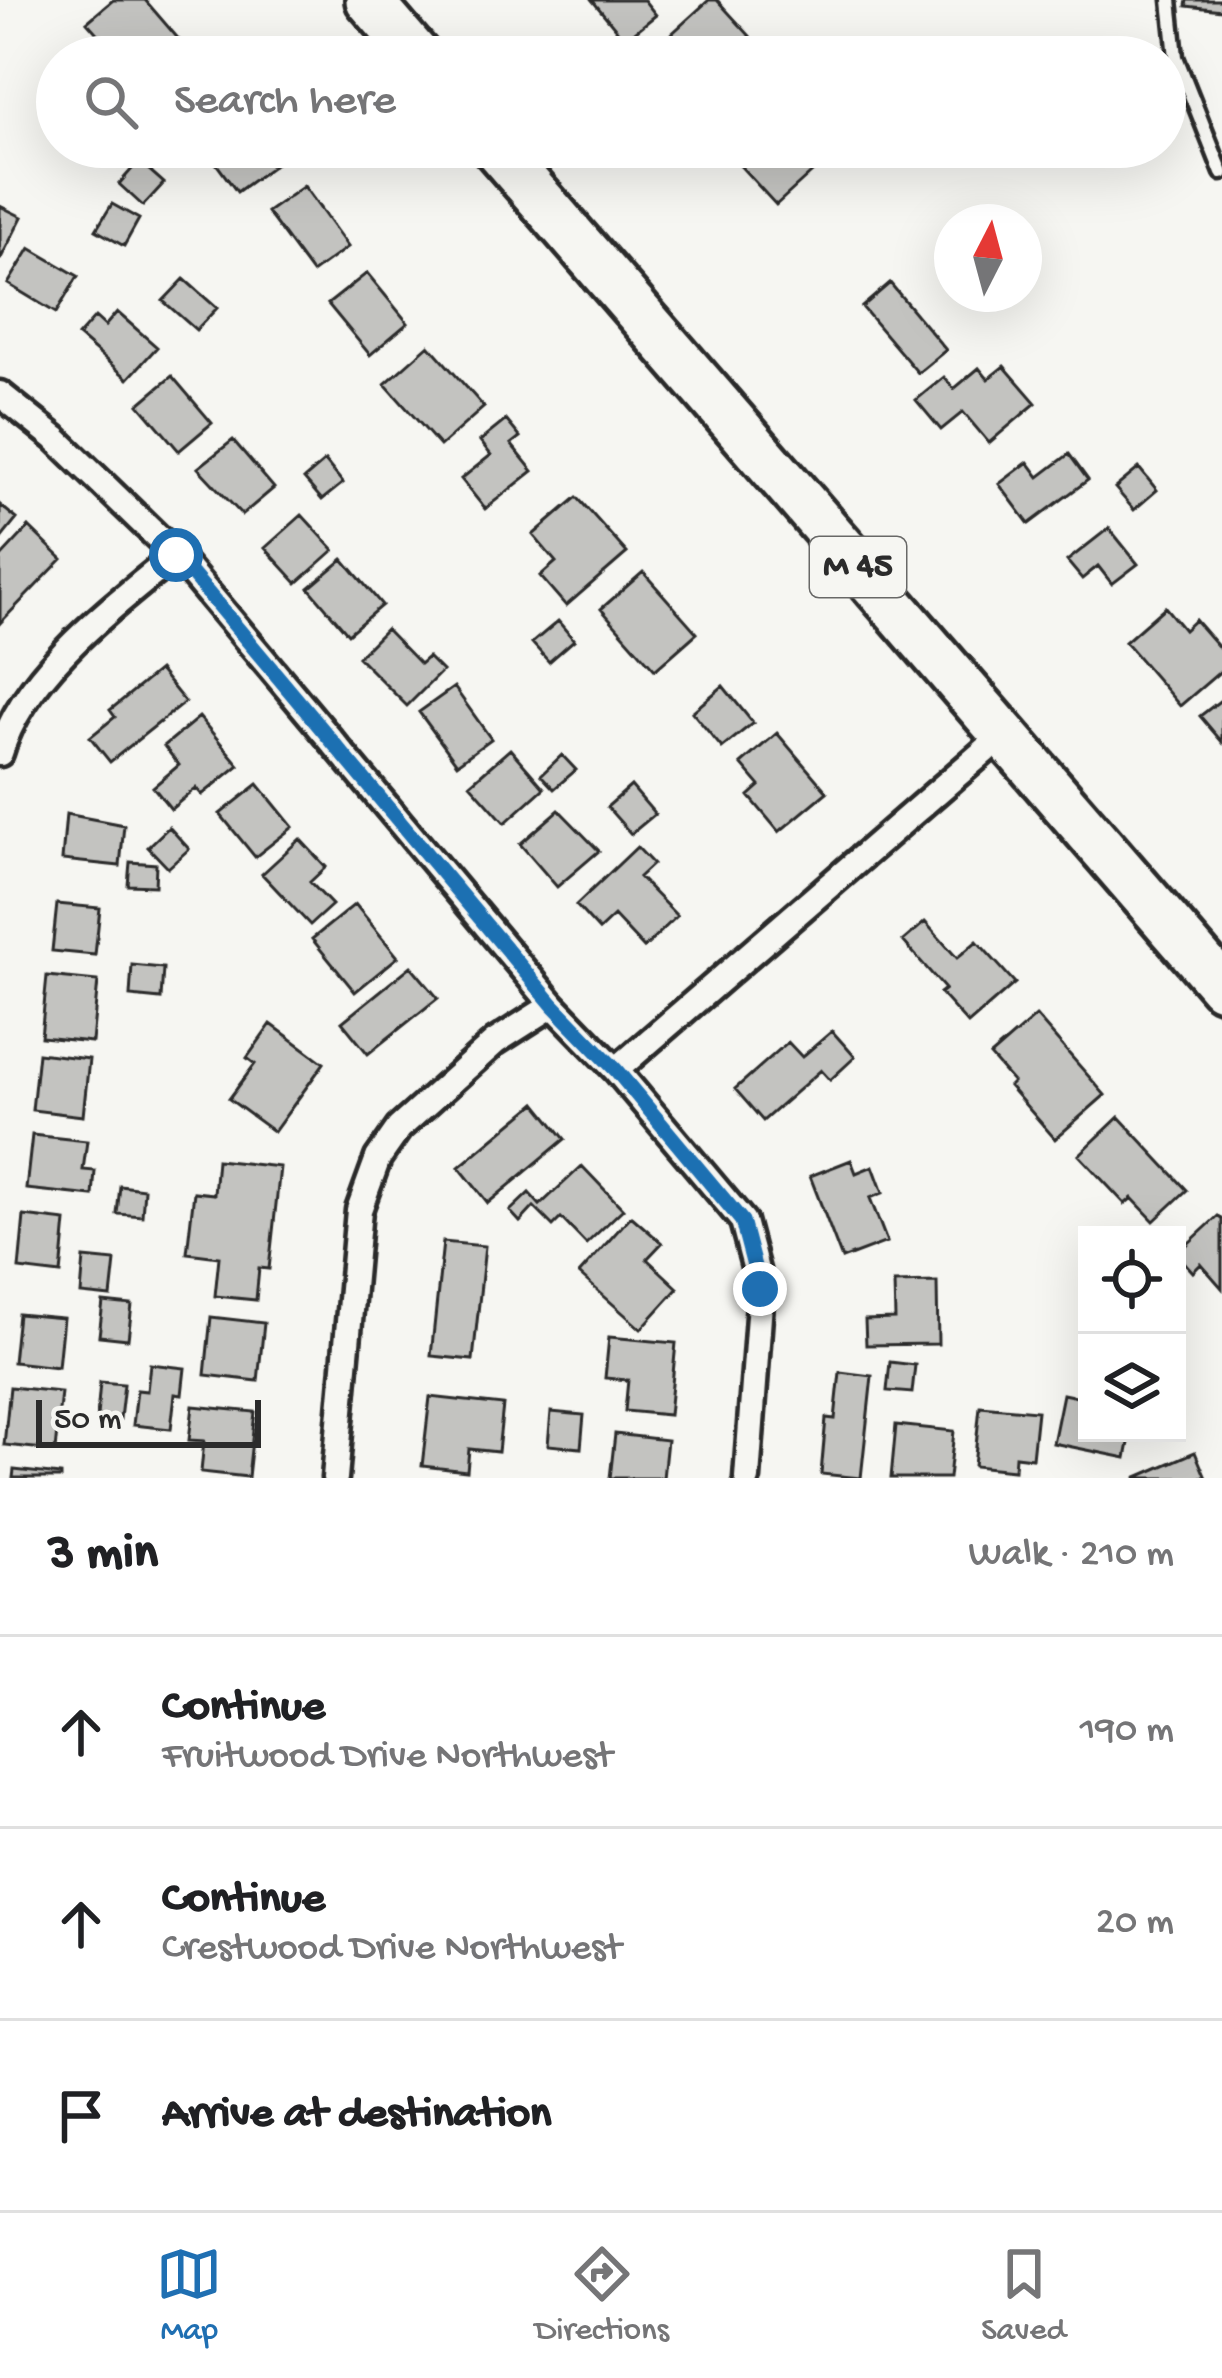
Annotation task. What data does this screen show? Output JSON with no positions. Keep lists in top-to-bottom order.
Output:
{
  "streets": {
    "highway": ["M 45"]
  },
  "scale_bar": "50 m",
  "north": "top",
  "page": {
    "search": "Search here",
    "scale": "50 m",
    "heading": ["3 min", "Walk · 210 m"],
    "list": [
      ["Continue", "Fruitwood Drive Northwest", "190 m"],
      ["Continue", "Crestwood Drive Northwest", "20 m"],
      "Arrive at destination"
    ],
    "nav": ["Map", "Directions", "Saved"]
  }
}
